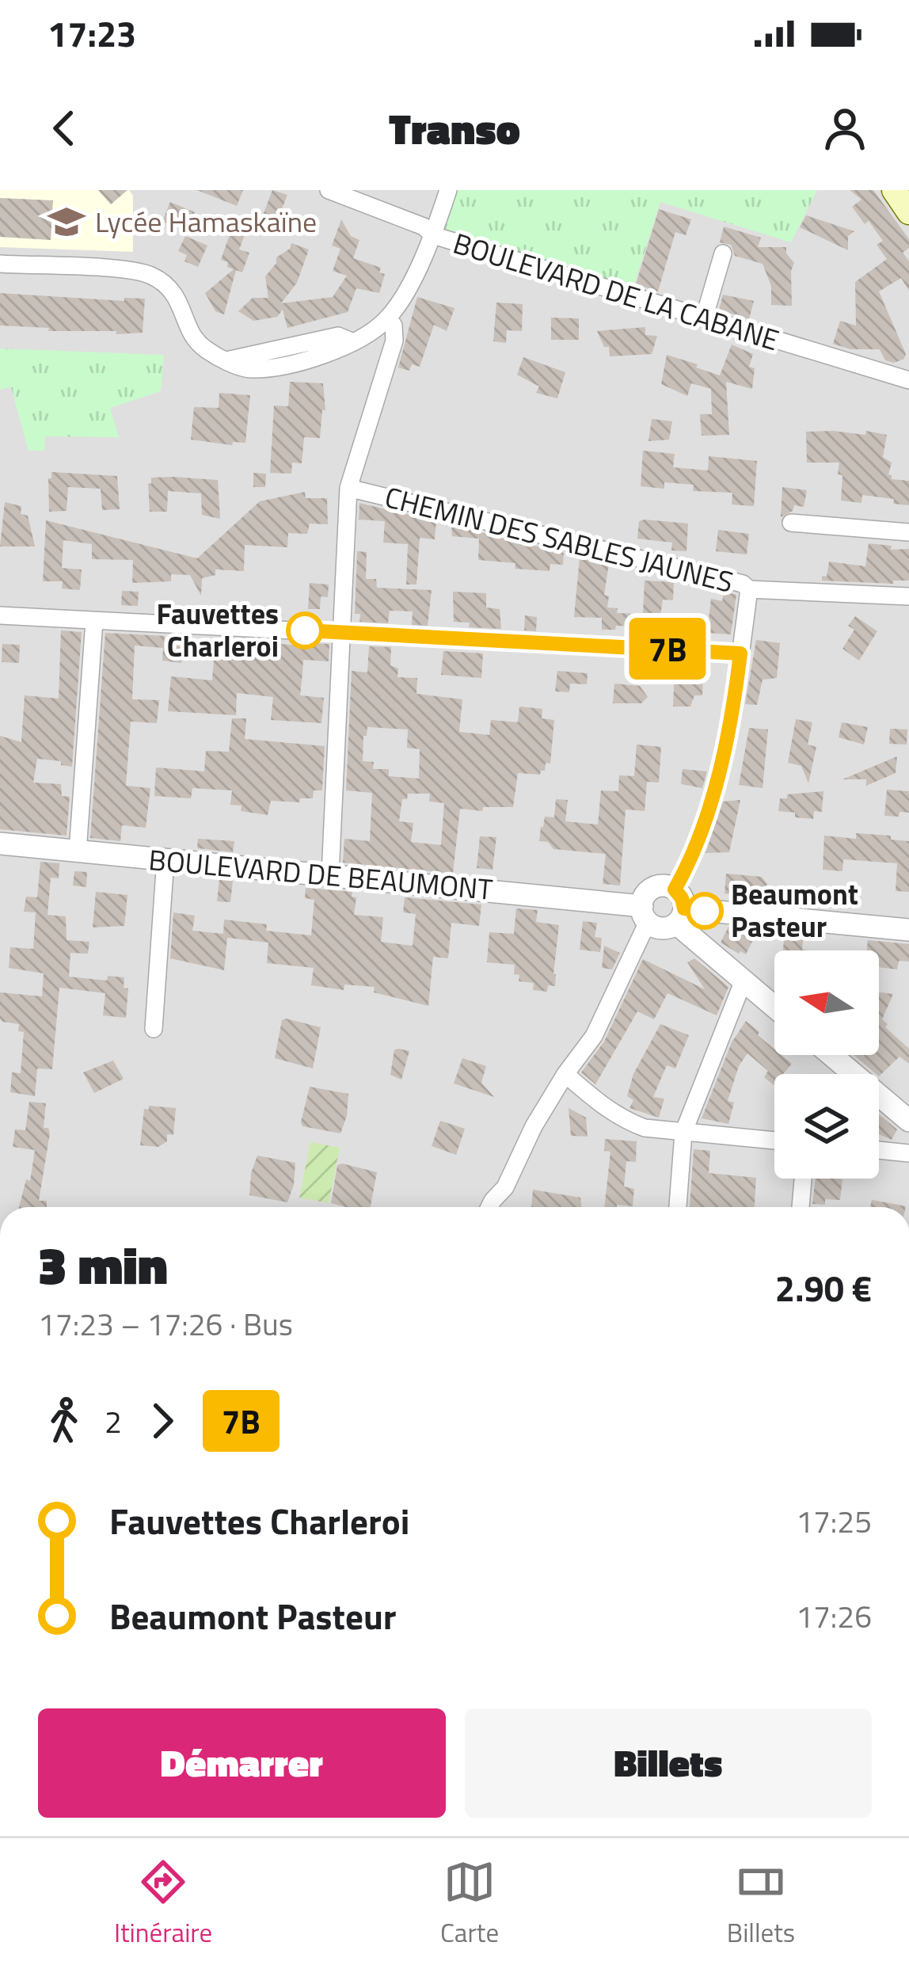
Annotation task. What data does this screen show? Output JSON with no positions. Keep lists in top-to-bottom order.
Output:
{
  "streets": {
    "street": ["BOULEVARD DE LA CABANE", "CHEMIN DES SABLES JAUNES", "BOULEVARD DE BEAUMONT"]
  },
  "crossings": [
    ["CHEMIN DES SABLES JAUNES", "BOULEVARD DE BEAUMONT"]
  ],
  "places": {
    "school or university": ["Lycée Hamaskaïne"],
    "other": ["Fauvettes Charleroi", "Beaumont Pasteur"]
  },
  "lines": ["bus line 7B"],
  "north": "left",
  "page": {
    "status": "17:23",
    "header": "Transo",
    "on_map": "7B",
    "heading": ["3 min", "17:23 – 17:26 · Bus", "2.90 €"],
    "legs": ["2", "7B"],
    "list": [
      {
        "name": "Fauvettes Charleroi",
        "value": "17:25"
      },
      {
        "name": "Beaumont Pasteur",
        "value": "17:26"
      }
    ],
    "buttons": ["Démarrer", "Billets"],
    "tabs": ["Itinéraire", "Carte", "Billets"]
  }
}
